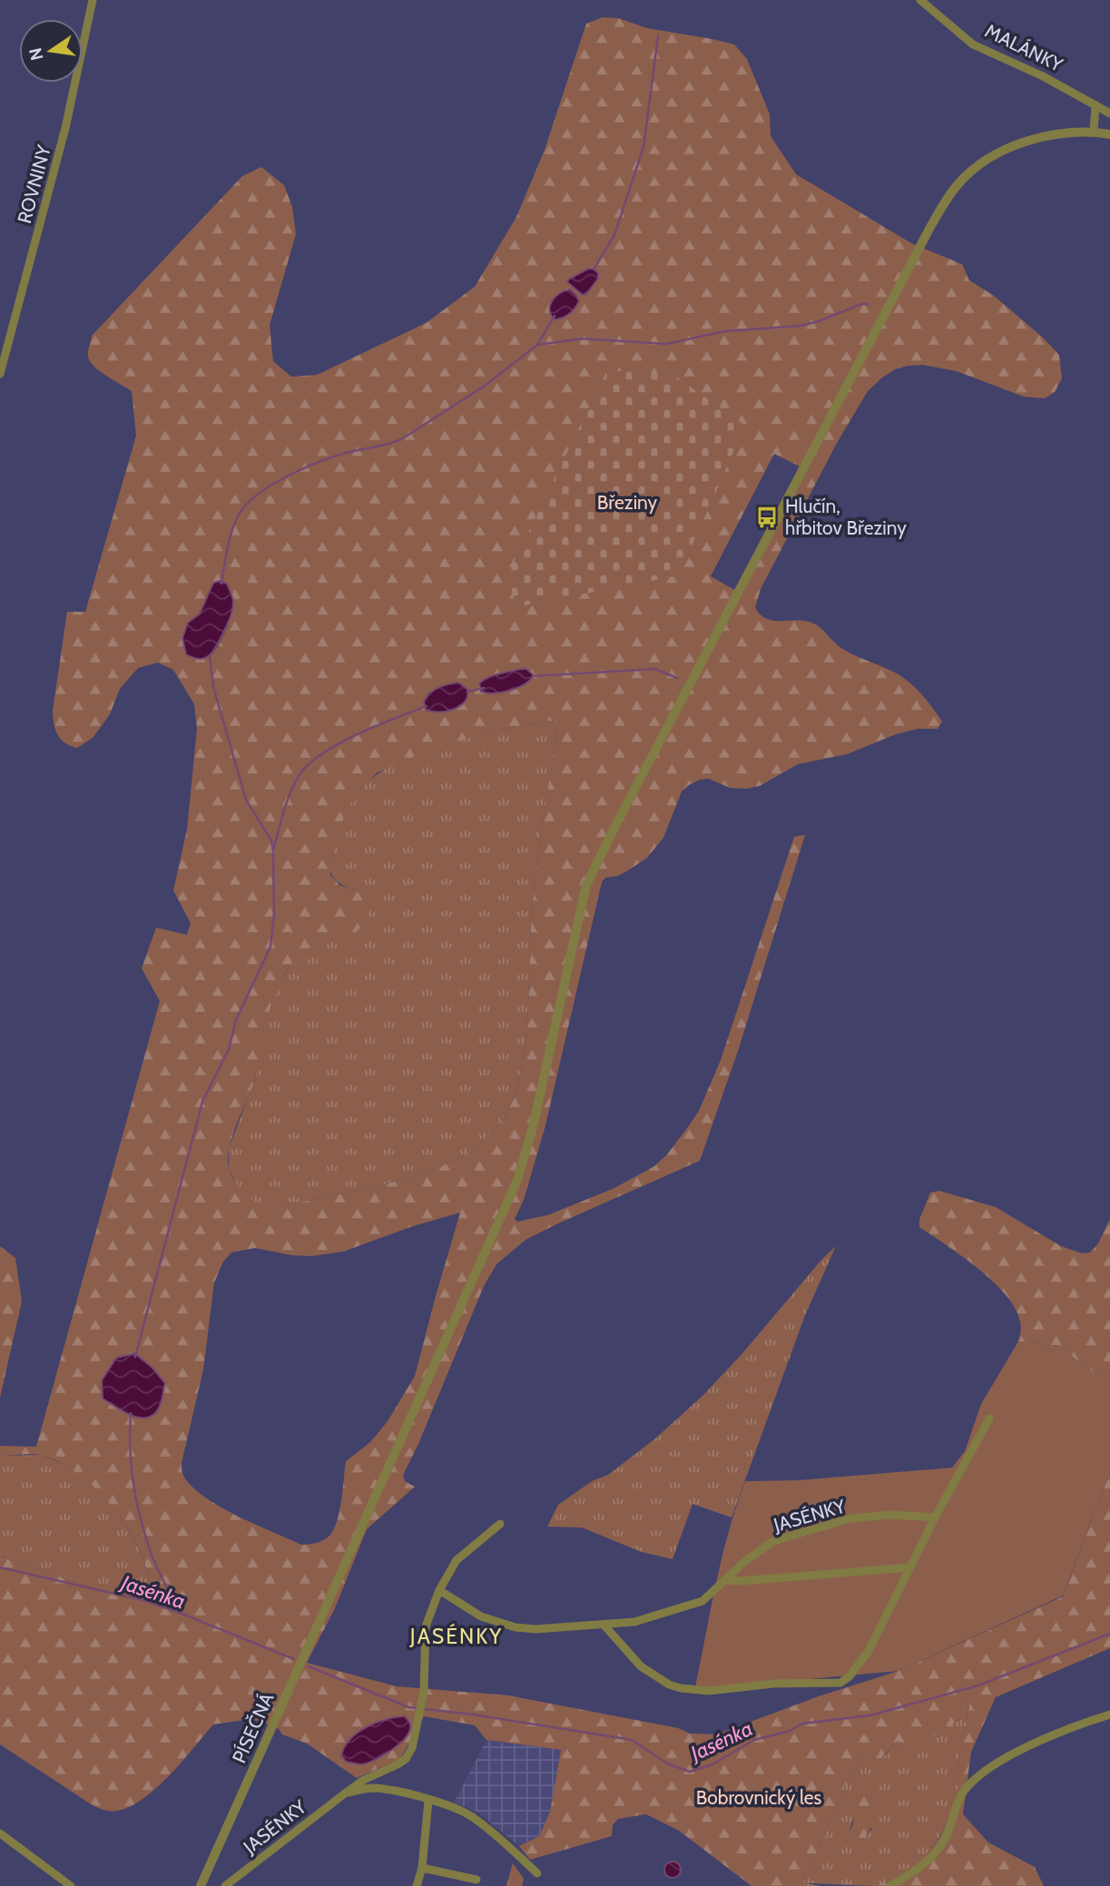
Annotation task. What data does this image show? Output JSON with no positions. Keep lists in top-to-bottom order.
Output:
{
  "streets": {
    "street": [
      "MALÁNKY",
      "ROVNINY",
      "JASÉNKY",
      "PÍSEČNÁ"
    ]
  },
  "districts": ["JASÉNKY"],
  "water": ["Jasénka"],
  "parks": ["Březiny", "Bobrovnický les"],
  "places": {
    "bus stop": ["Hlučín, hřbitov Březiny"]
  },
  "north": "left"
}
